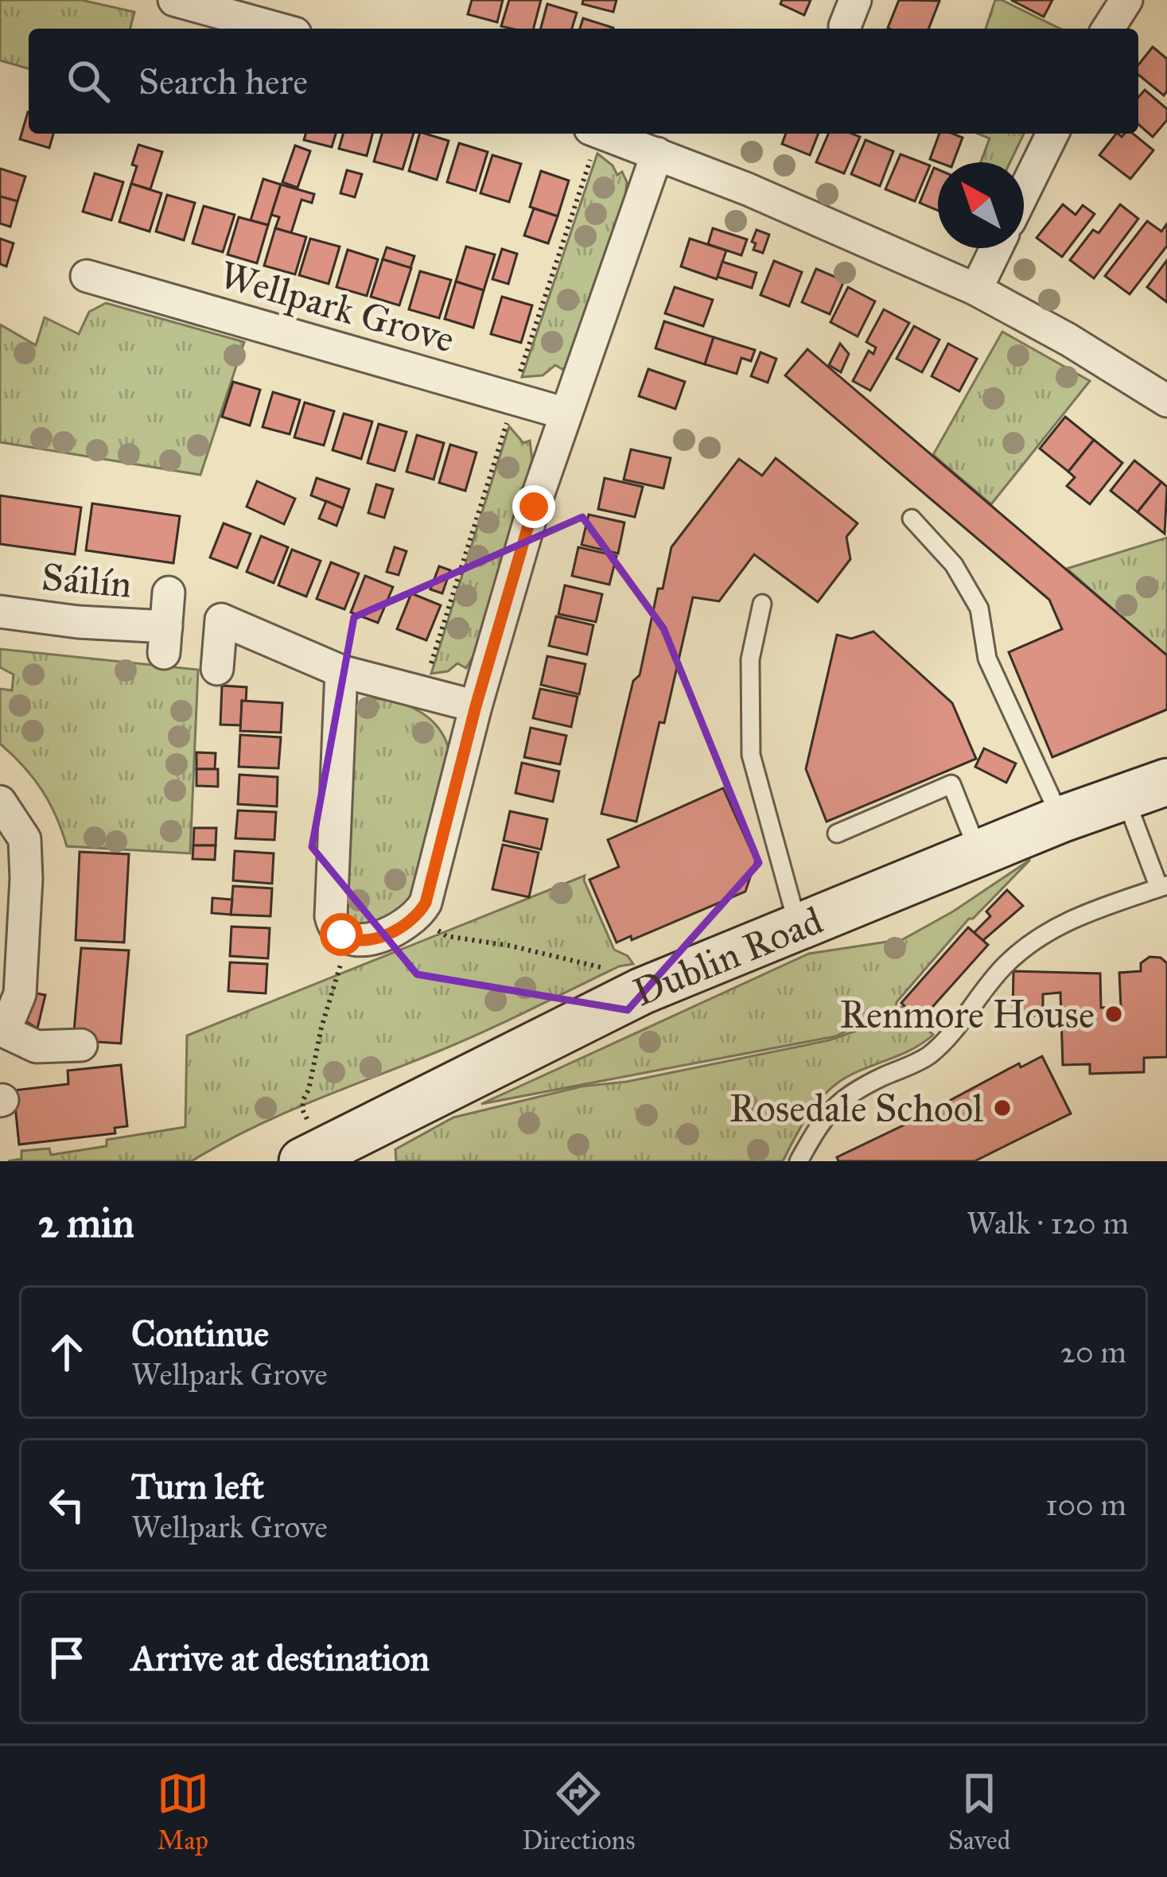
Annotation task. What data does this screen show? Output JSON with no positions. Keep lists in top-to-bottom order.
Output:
{
  "streets": {
    "main road": ["Dublin Road"],
    "street": ["Wellpark Grove", "Sáilín"]
  },
  "places": ["Renmore House", "Rosedale School"],
  "north": "top left",
  "page": {
    "search": "Search here",
    "heading": ["2 min", "Walk · 120 m"],
    "list": [
      ["Continue", "Wellpark Grove", "20 m"],
      ["Turn left", "Wellpark Grove", "100 m"],
      "Arrive at destination"
    ],
    "nav": ["Map", "Directions", "Saved"]
  }
}
